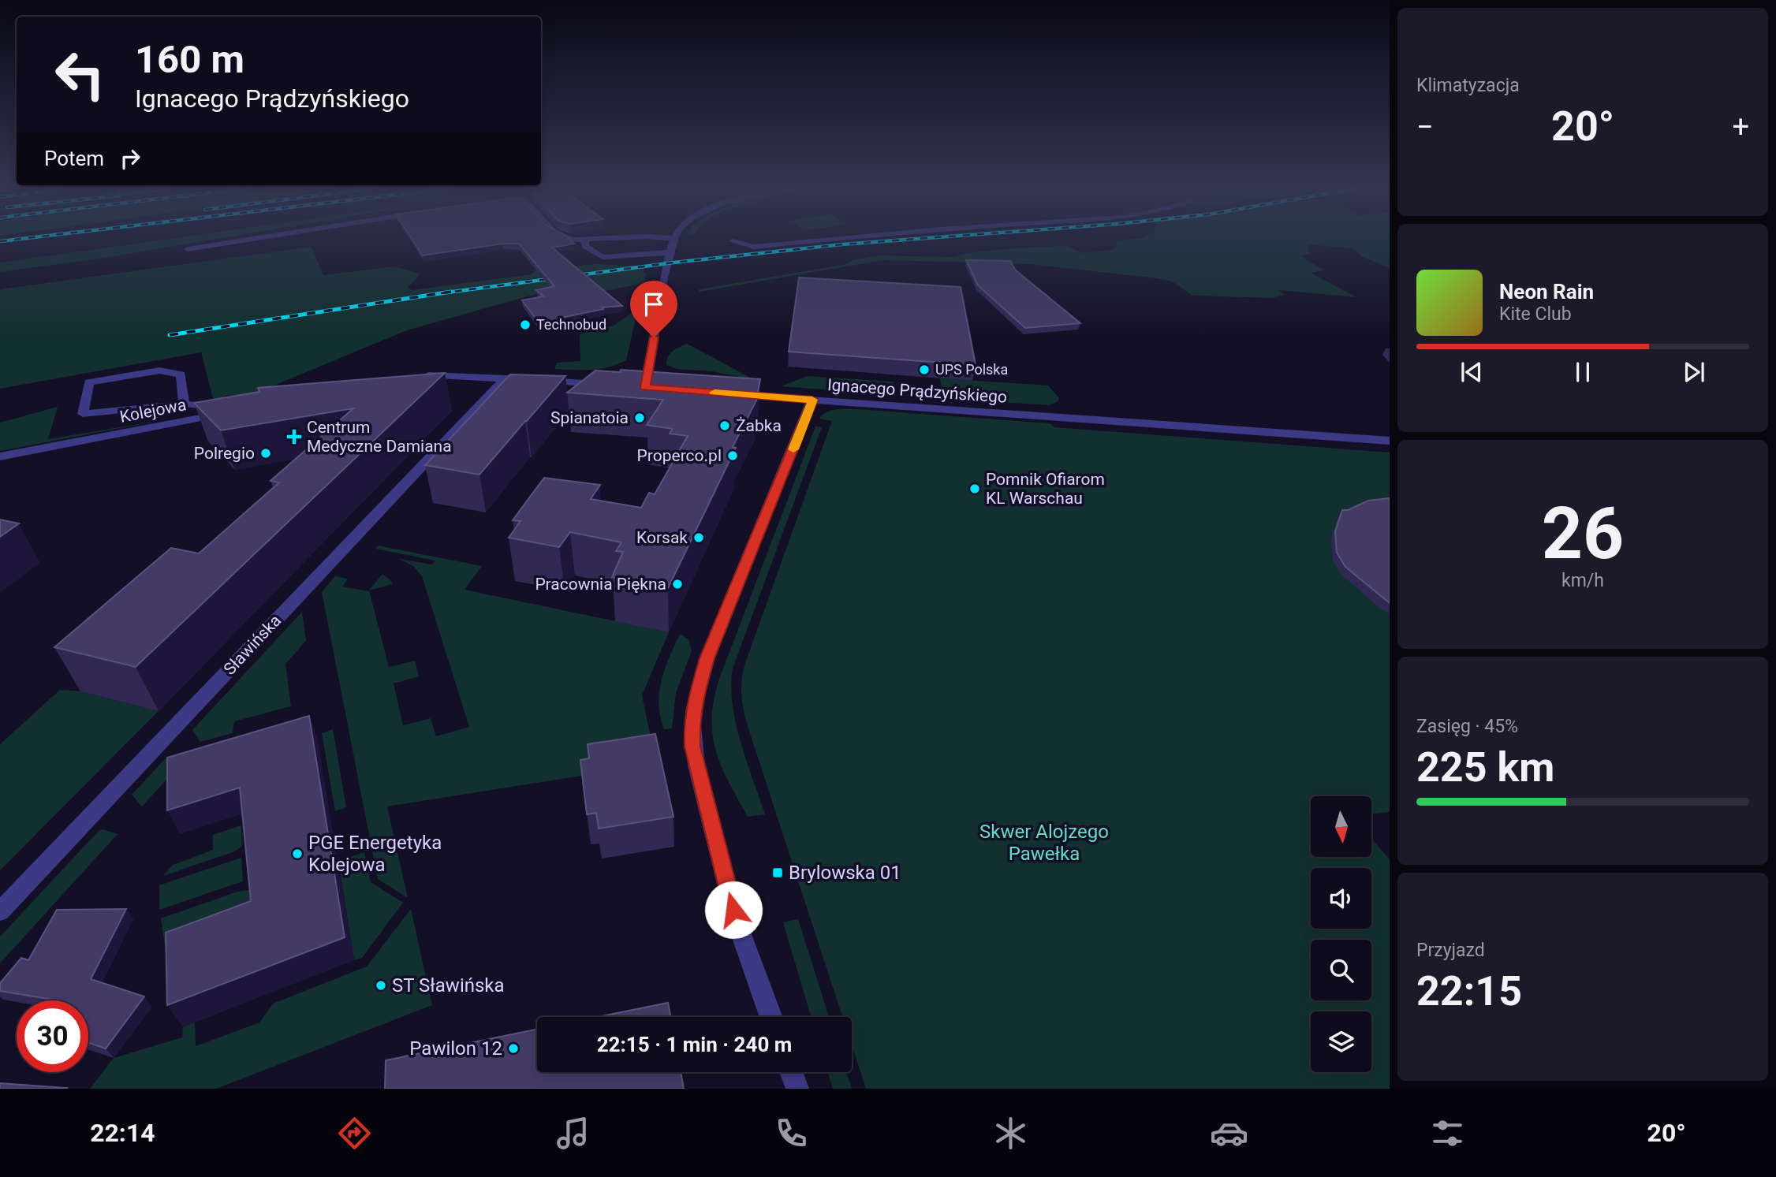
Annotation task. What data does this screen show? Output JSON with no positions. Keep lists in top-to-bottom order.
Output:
{
  "streets": {
    "street": ["Ignacego Prądzyńskiego", "Kolejowa", "Sławińska"]
  },
  "parks": ["Skwer Alojzego Pawełka"],
  "places": {
    "other": [
      "Technobud",
      "UPS Polska",
      "Spianatoia",
      "Żabka",
      "Polregio",
      "Properco.pl",
      "Pomnik Ofiarom KL Warschau",
      "Korsak",
      "Pracownia Piękna",
      "PGE Energetyka Kolejowa",
      "ST Sławińska",
      "Pawilon 12"
    ],
    "health": ["Centrum Medyczne Damiana"],
    "transit": ["Brylowska 01"]
  },
  "north": "bottom",
  "page": {
    "tile": [
      "Klimatyzacja",
      ["26", "km/h"],
      ["Zasięg · 45%", "225 km"],
      ["Przyjazd", "22:15"]
    ],
    "turn": ["160 m", "Ignacego Prądzyńskiego"],
    "heat": ["−", "20°", "+"],
    "then": "Potem",
    "song": ["Neon Rain", "Kite Club"],
    "limit": "30",
    "trip": "22:15 · 1 min · 240 m",
    "tabs": ["22:14", "20°"]
  }
}
